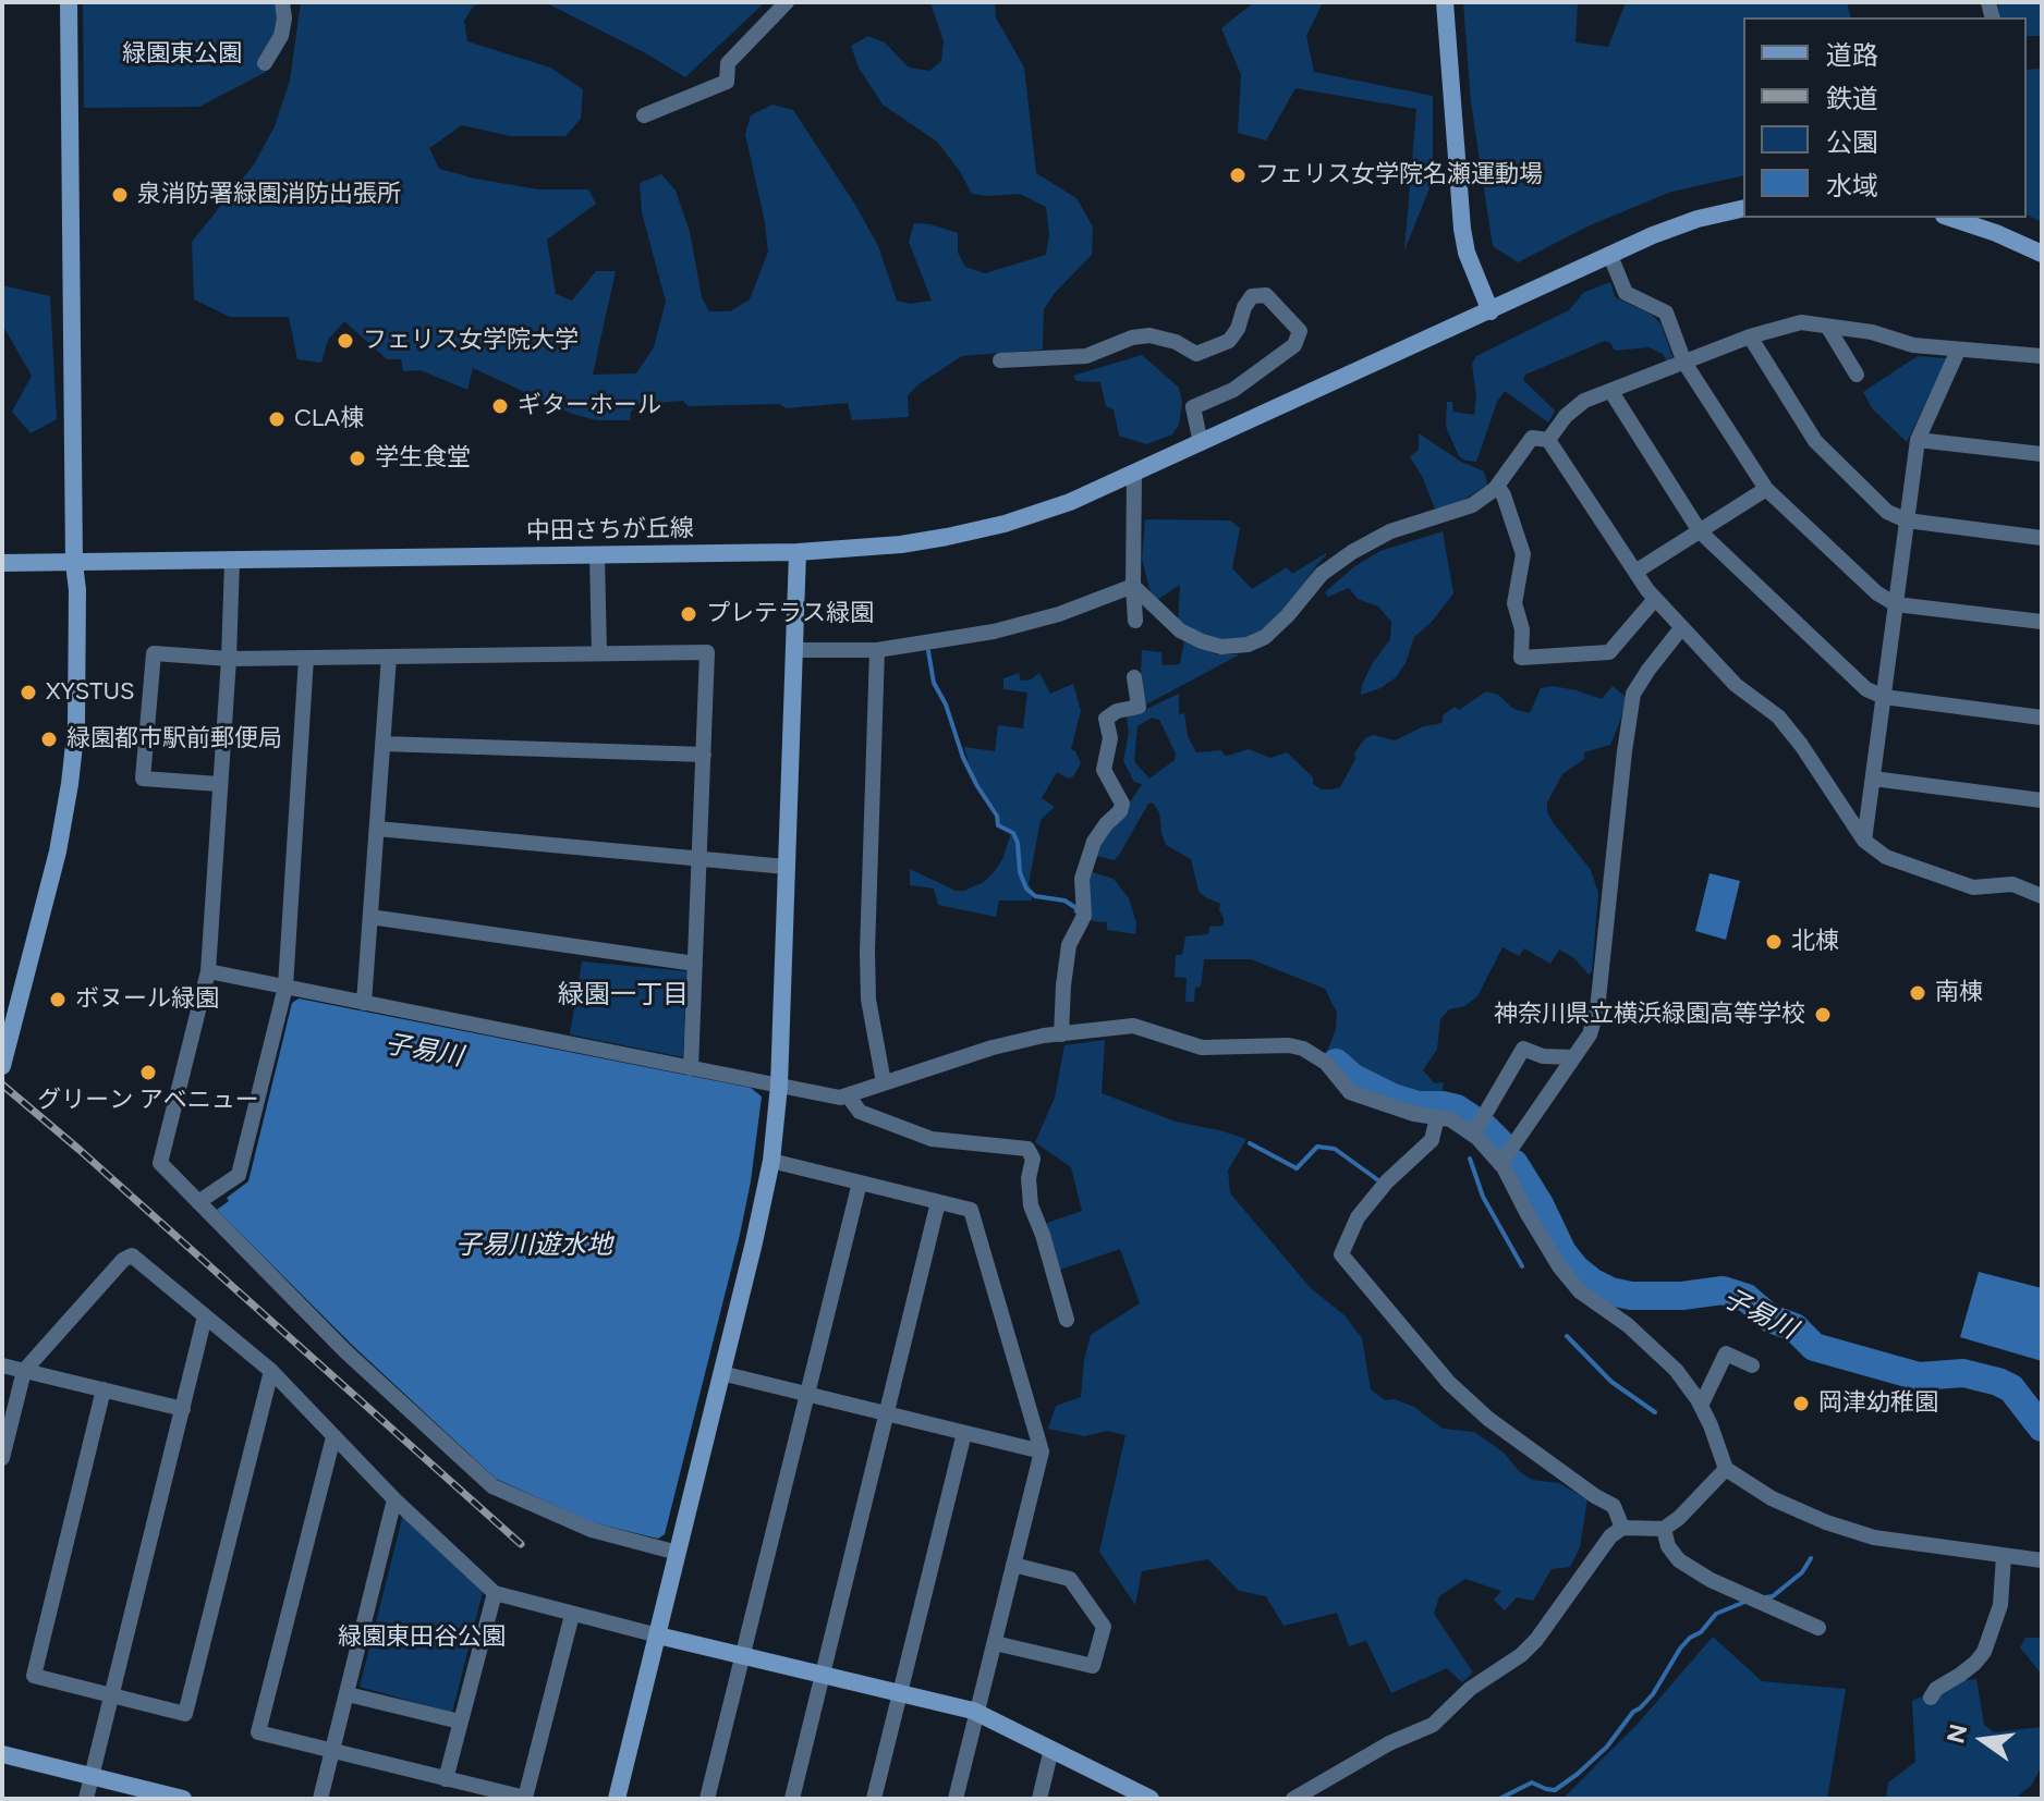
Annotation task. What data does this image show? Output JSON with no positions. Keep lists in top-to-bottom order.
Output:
{
  "streets": {
    "street": ["中田さちが丘線"]
  },
  "districts": ["緑園一丁目"],
  "water": ["子易川", "子易川遊水地"],
  "parks": ["緑園東公園", "緑園東田谷公園"],
  "places": [
    "フェリス女学院名瀬運動場",
    "泉消防署緑園消防出張所",
    "フェリス女学院大学",
    "ギターホール",
    "CLA棟",
    "学生食堂",
    "プレテラス緑園",
    "XYSTUS",
    "緑園都市駅前郵便局",
    "北棟",
    "南棟",
    "ボヌール緑園",
    "神奈川県立横浜緑園高等学校",
    "グリーン アベニュー",
    "岡津幼稚園"
  ],
  "legend": [
    "道路",
    "鉄道",
    "公園",
    "水域"
  ],
  "north": "left"
}
